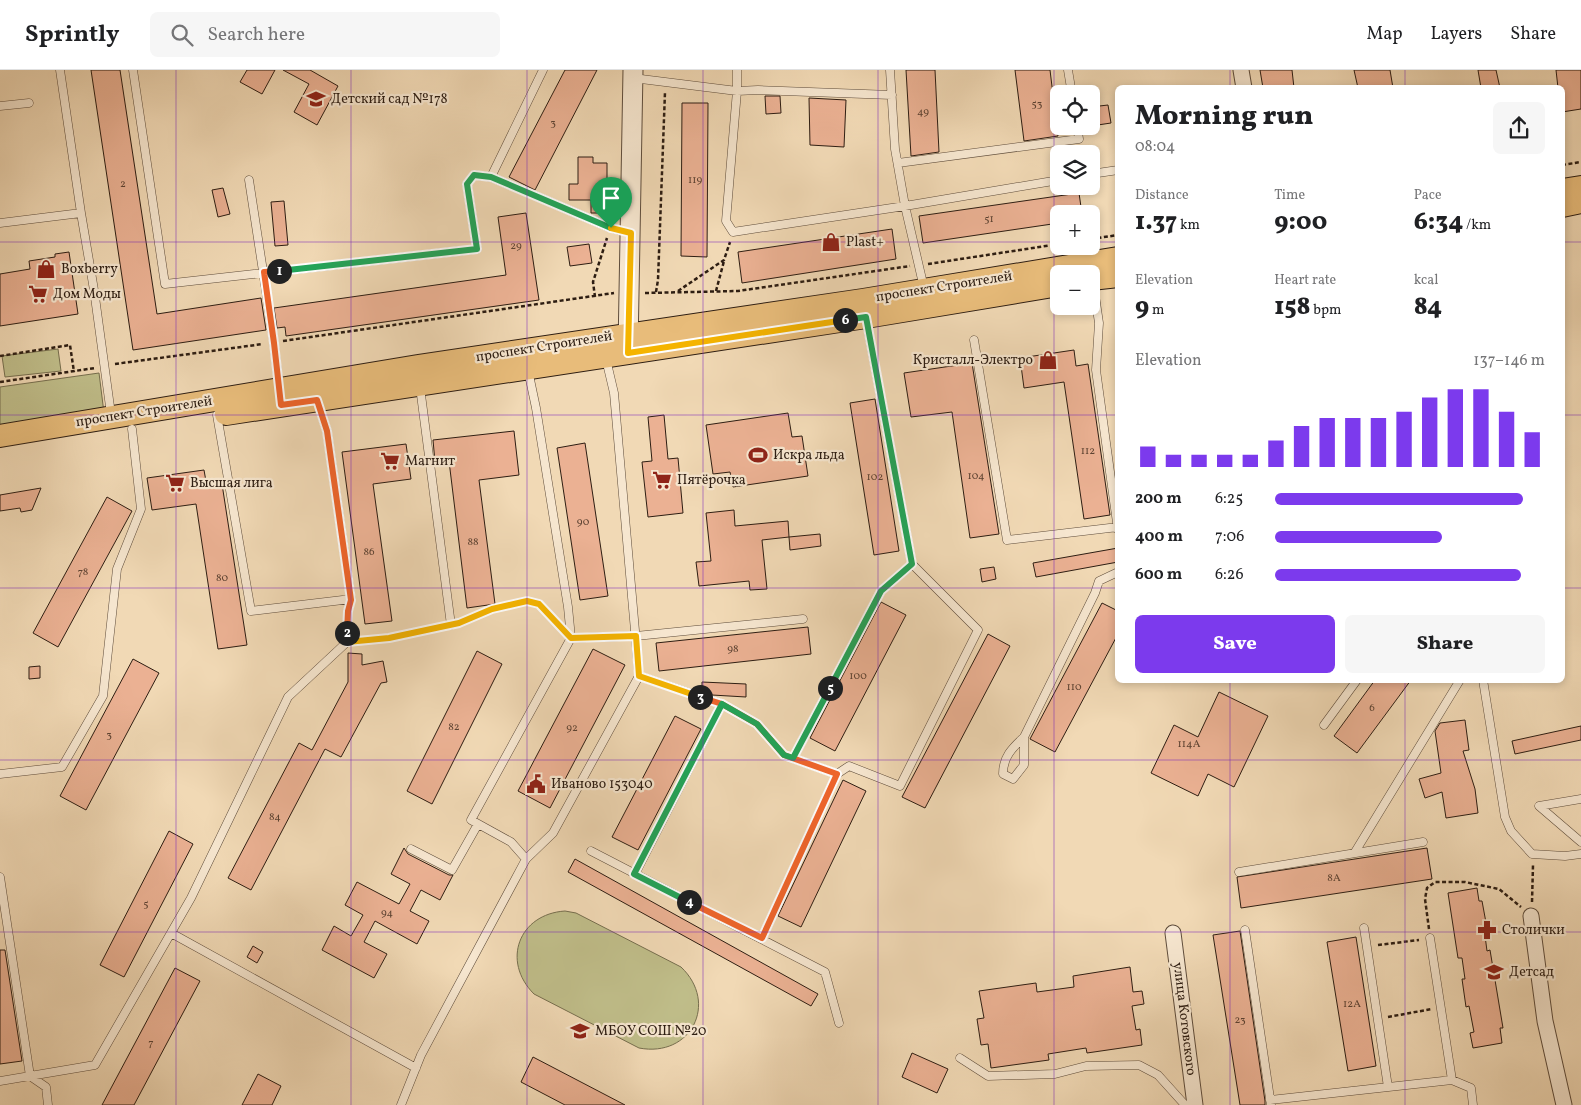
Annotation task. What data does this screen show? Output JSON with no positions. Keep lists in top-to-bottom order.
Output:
{
  "streets": {
    "main road": ["проспект Строителей"],
    "street": ["улица Котовского"]
  },
  "places": {
    "school or university": ["Детский сад №178", "Детсад", "МБОУ СОШ №20"],
    "shop": ["Plast+", "Boxberry", "Кристалл-Электро"],
    "supermarket": [
      "Дом Моды",
      "Магнит",
      "Пятёрочка",
      "Высшая лига"
    ],
    "sports": ["Искра льда"],
    "public building": ["Иваново 153040"],
    "pharmacy": ["Столички"]
  },
  "house_numbers": [
    "53",
    "49",
    "3",
    "119",
    "2",
    "51",
    "29",
    "112",
    "104",
    "102",
    "90",
    "88",
    "86",
    "78",
    "80",
    "98",
    "100",
    "110",
    "6",
    "82",
    "92",
    "3",
    "114А",
    "84",
    "8А",
    "5",
    "94",
    "12А",
    "23",
    "7"
  ],
  "page": {
    "header": "Sprintly",
    "search": "Search here",
    "nav": ["Map", "Layers", "Share"],
    "map_buttons": ["+", "−"],
    "heading": ["Morning run", "08:04"],
    "stats": [
      ["Distance", "1.37 km"],
      ["Time", "9:00"],
      ["Pace", "6:34 /km"],
      ["Elevation", "9 m"],
      ["Heart rate", "158 bpm"],
      ["kcal", "84"]
    ],
    "pins": [
      "1",
      "6",
      "2",
      "5",
      "3",
      "4"
    ],
    "chart": ["Elevation", "137–146 m"],
    "list": [
      {
        "name": "200 m",
        "note": "6:25"
      },
      {
        "name": "400 m",
        "note": "7:06"
      },
      {
        "name": "600 m",
        "note": "6:26"
      }
    ],
    "buttons": ["Save", "Share"]
  }
}
